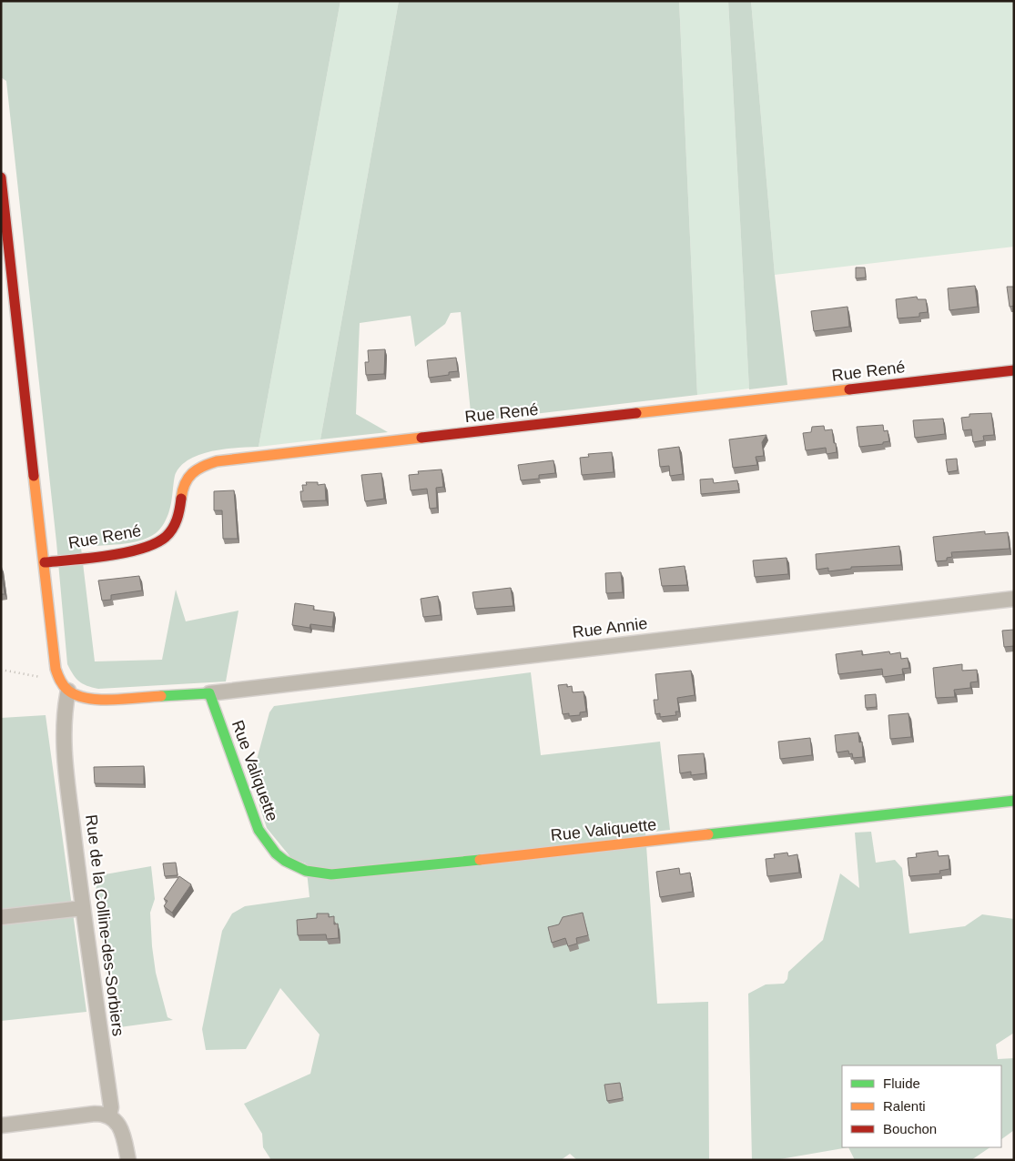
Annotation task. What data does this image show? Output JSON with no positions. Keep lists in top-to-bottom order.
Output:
{
  "streets": {
    "street": [
      "Rue René",
      "Rue Annie",
      "Rue Valiquette",
      "Rue de la Colline-des-Sorbiers"
    ]
  },
  "crossings": [
    ["Rue Annie", "Rue Valiquette"]
  ],
  "legend": ["Fluide", "Ralenti", "Bouchon"]
}
